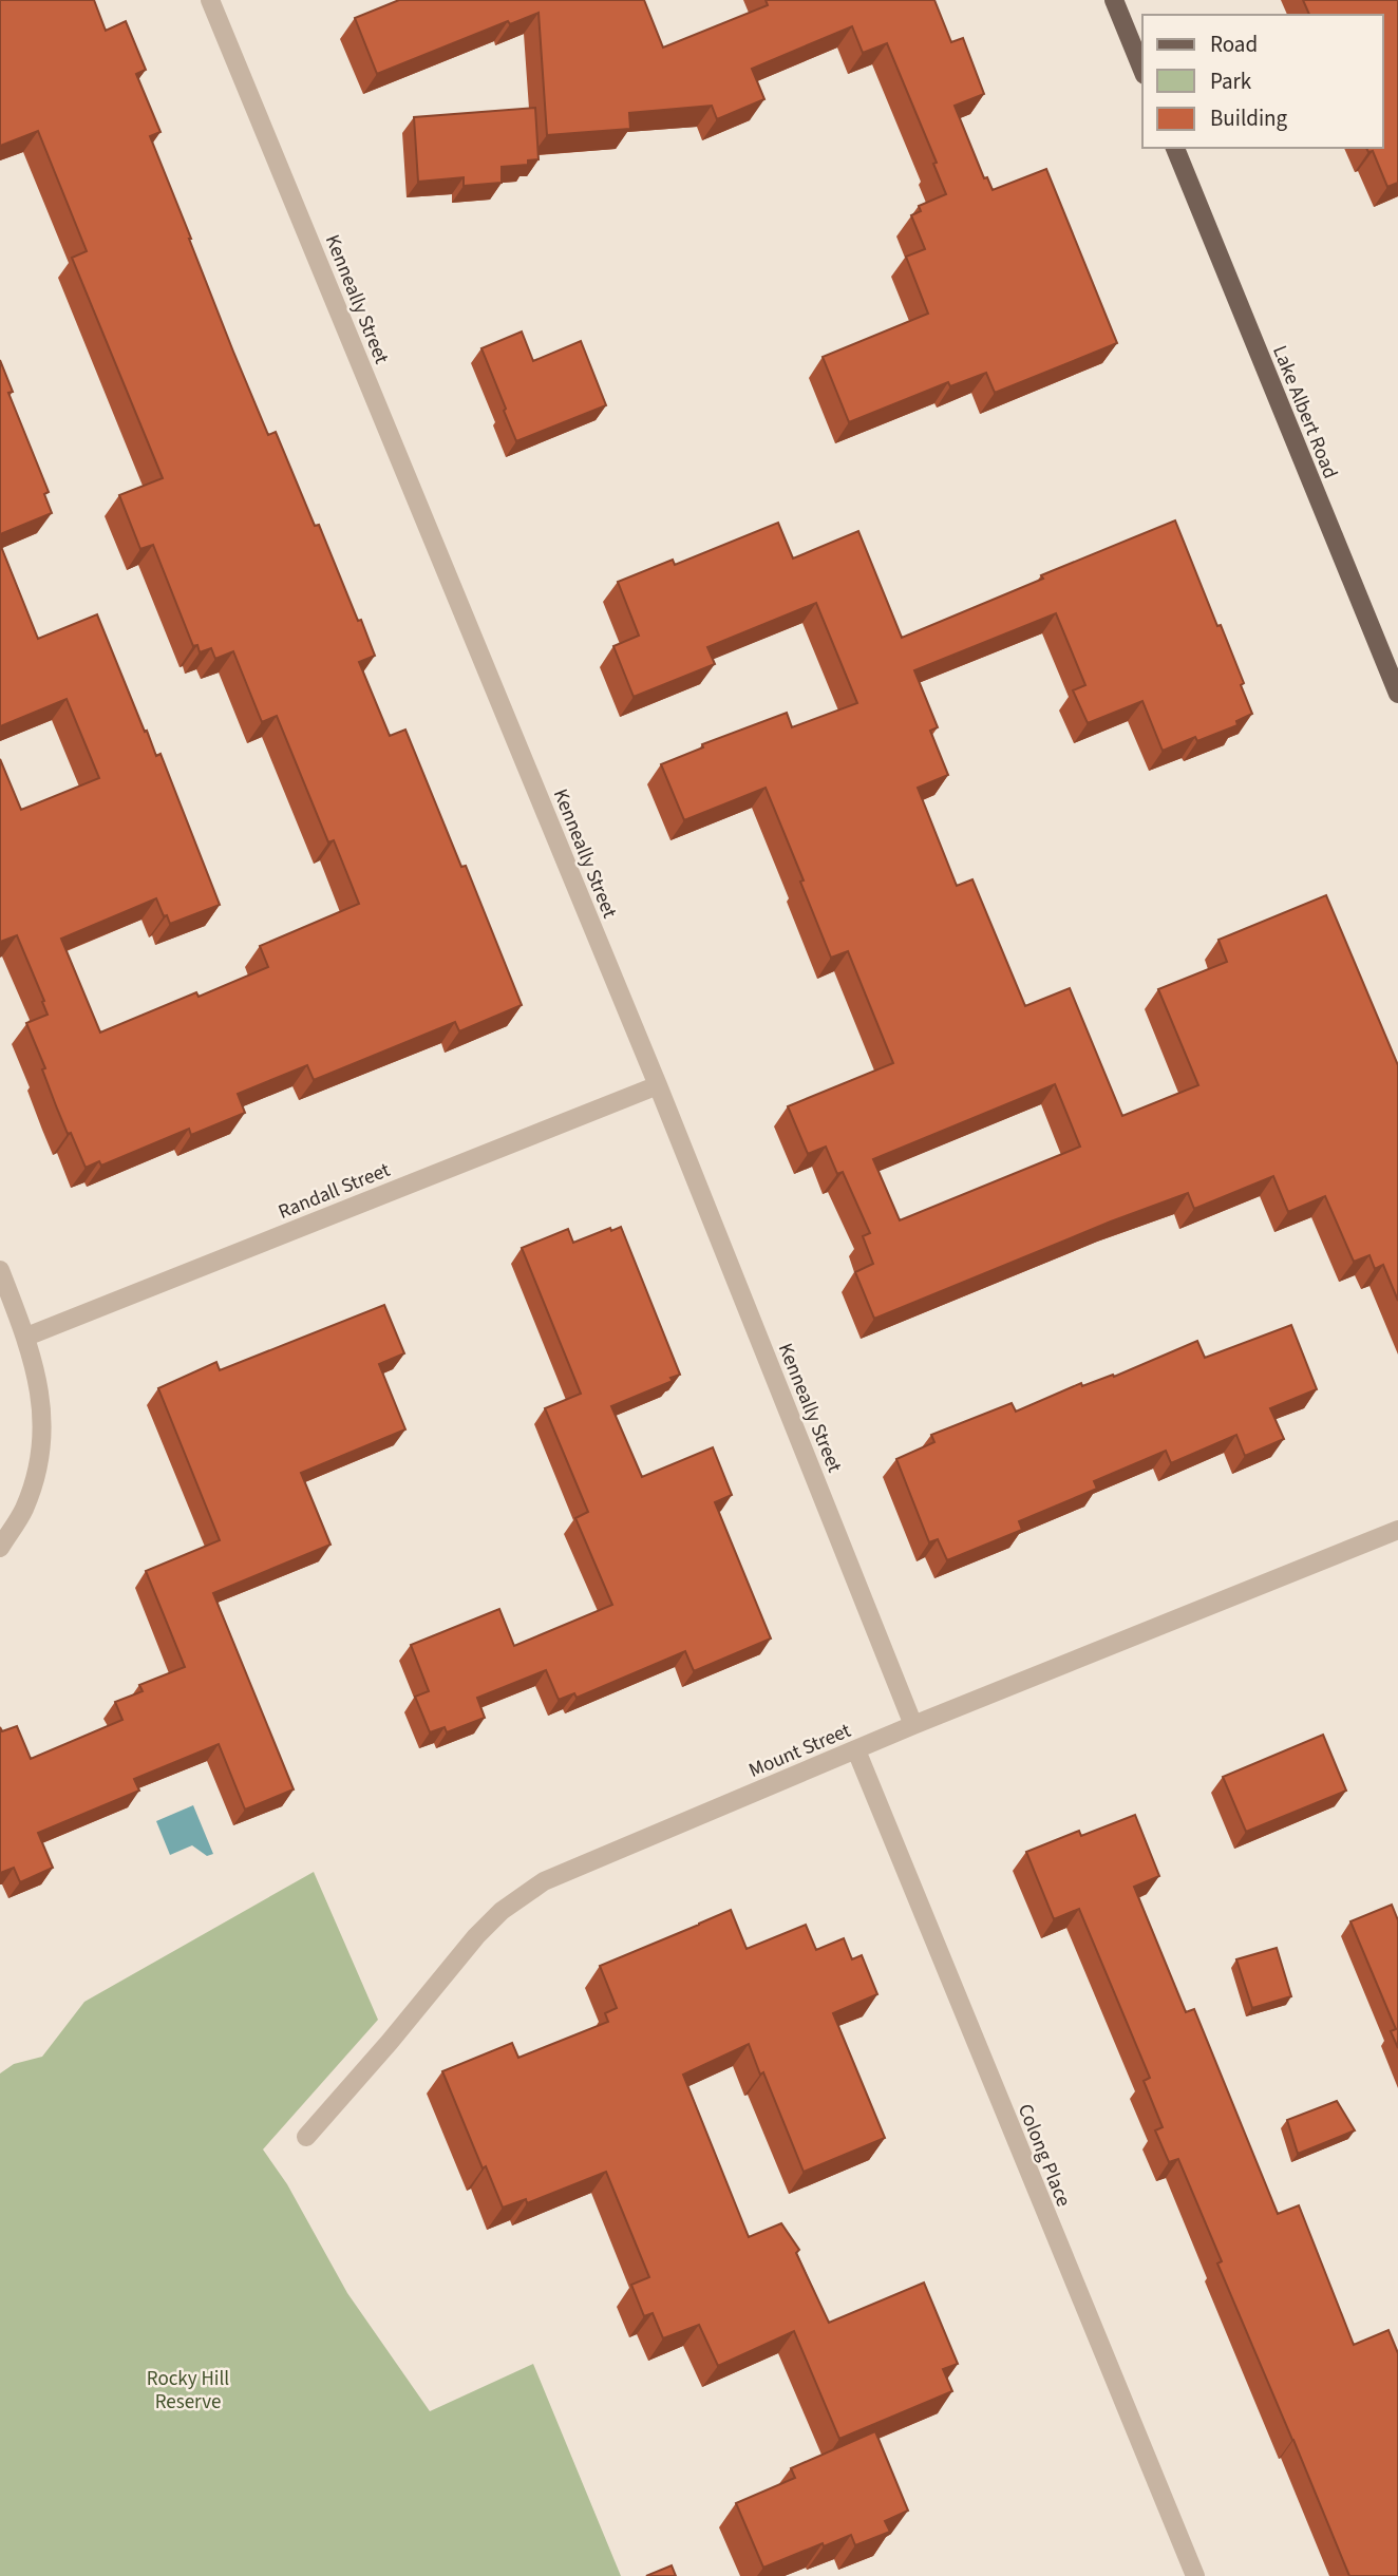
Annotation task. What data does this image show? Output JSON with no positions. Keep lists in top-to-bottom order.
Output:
{
  "streets": {
    "main road": ["Lake Albert Road"],
    "street": [
      "Kenneally Street",
      "Randall Street",
      "Mount Street",
      "Colong Place"
    ]
  },
  "crossings": [
    ["Kenneally Street", "Randall Street"],
    ["Kenneally Street", "Mount Street"],
    ["Mount Street", "Colong Place"]
  ],
  "parks": ["Rocky Hill Reserve"],
  "legend": ["Road", "Park", "Building"]
}
